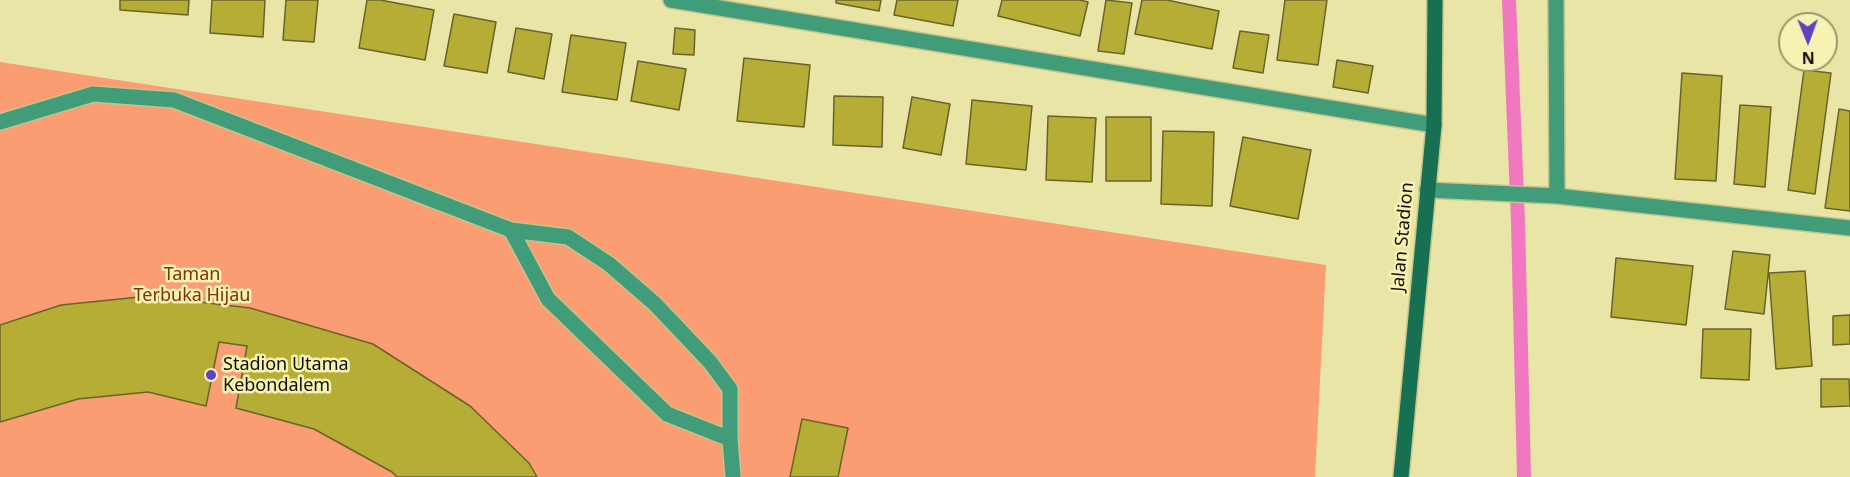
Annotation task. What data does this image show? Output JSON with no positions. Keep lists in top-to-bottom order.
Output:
{
  "streets": {
    "street": ["Jalan Stadion"]
  },
  "parks": ["Taman Terbuka Hijau"],
  "places": ["Stadion Utama Kebondalem"],
  "north": "bottom"
}
